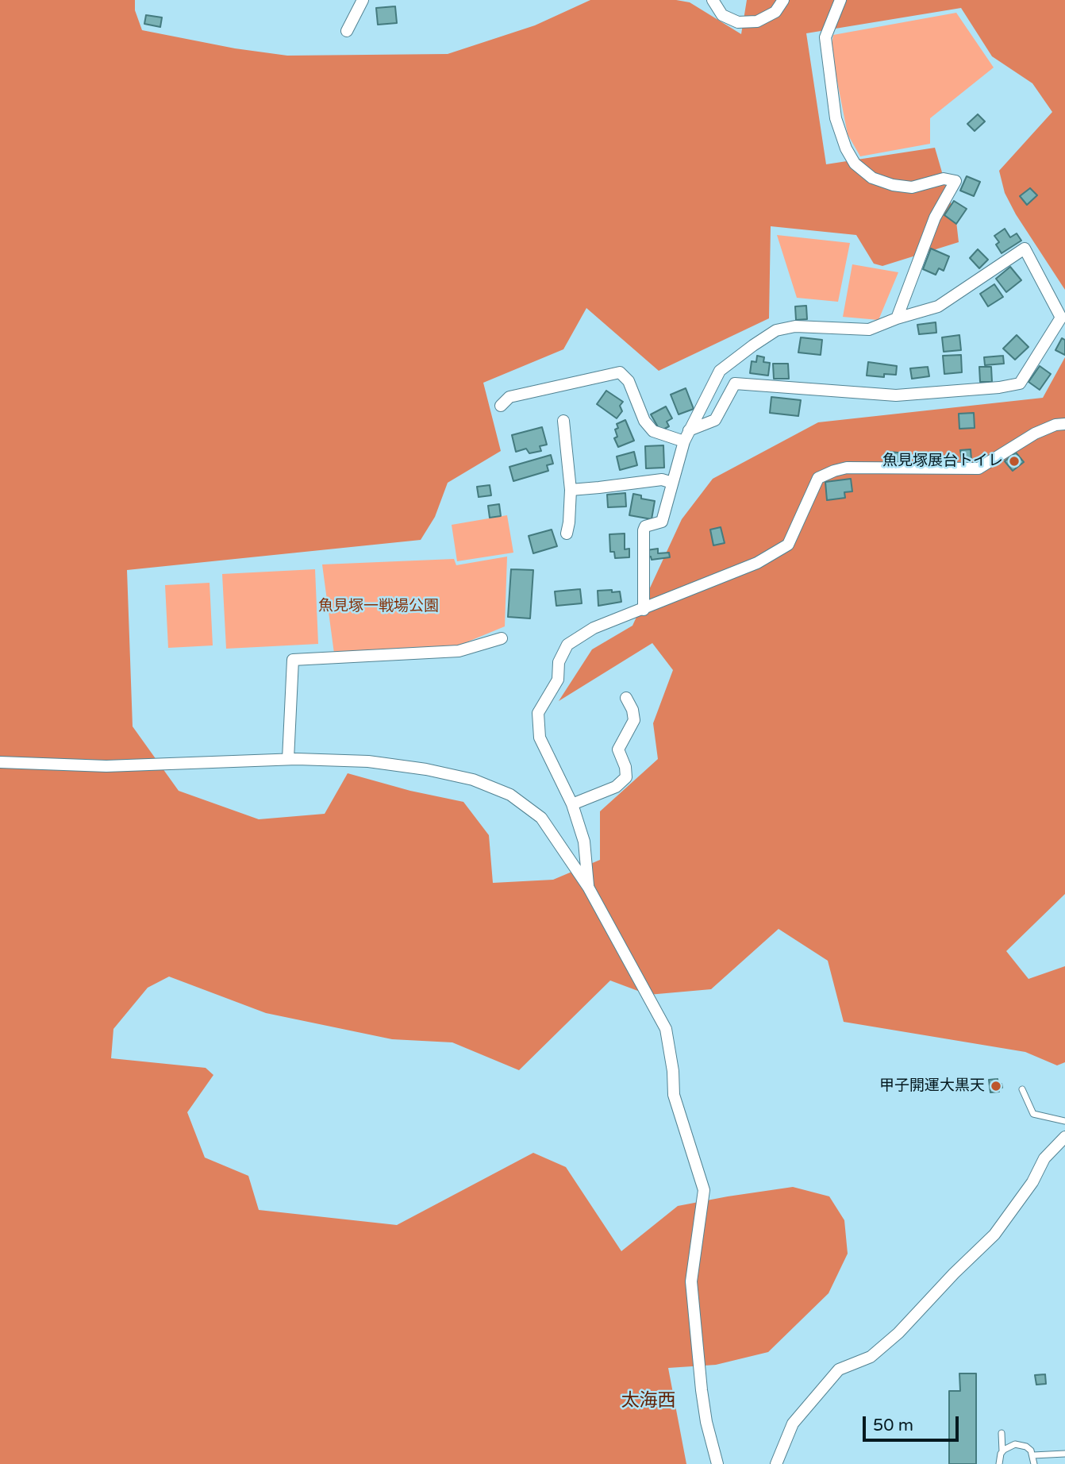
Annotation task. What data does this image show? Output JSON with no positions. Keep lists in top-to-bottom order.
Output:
{
  "districts": ["太海西"],
  "parks": ["魚見塚一戦場公園"],
  "places": ["魚見塚展台トイレ", "甲子開運大黒天"],
  "scale_bar": "50 m"
}
